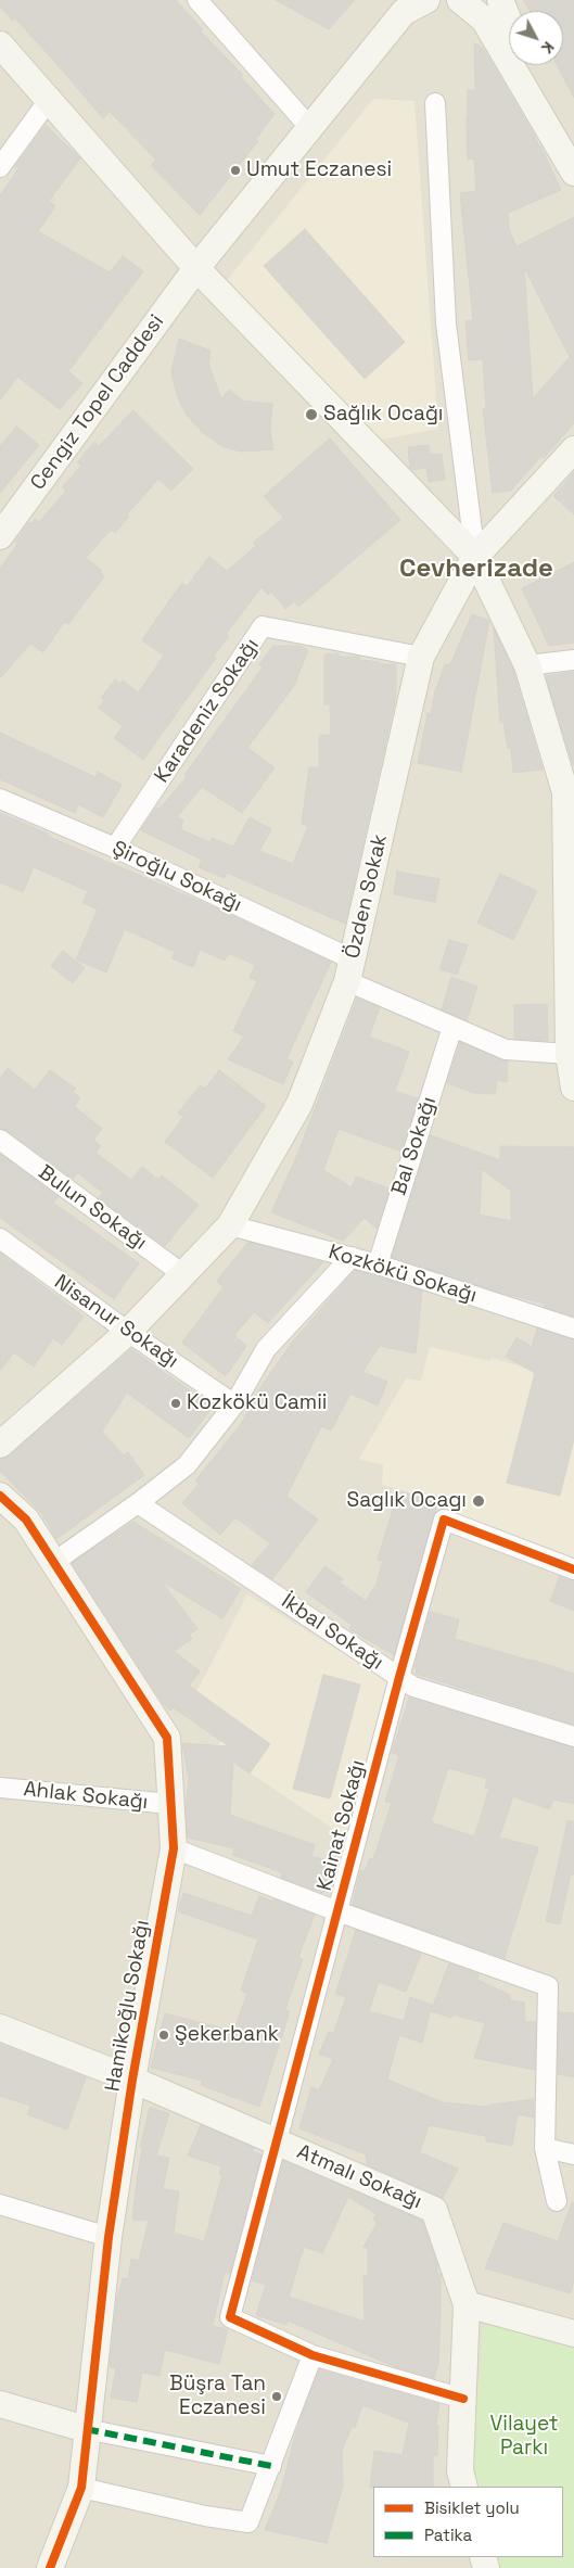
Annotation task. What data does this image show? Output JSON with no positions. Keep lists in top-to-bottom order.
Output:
{
  "streets": {
    "main road": [
      "Cengiz Topel Caddesi",
      "Özden Sokak",
      "Hamikoğlu Sokağı",
      "Atmalı Sokağı"
    ],
    "street": [
      "Karadeniz Sokağı",
      "Şiroğlu Sokağı",
      "Bal Sokağı",
      "Bulun Sokağı",
      "Kozkökü Sokağı",
      "Nisanur Sokağı",
      "İkbal Sokağı",
      "Ahlak Sokağı",
      "Kainat Sokağı"
    ]
  },
  "crossings": [
    ["Karadeniz Sokağı", "Şiroğlu Sokağı"],
    ["Karadeniz Sokağı", "Özden Sokak"],
    ["Şiroğlu Sokağı", "Özden Sokak"],
    ["Şiroğlu Sokağı", "Bal Sokağı"],
    ["Özden Sokak", "Bulun Sokağı"],
    ["Özden Sokak", "Kozkökü Sokağı"],
    ["Özden Sokak", "Nisanur Sokağı"],
    ["Bal Sokağı", "Kozkökü Sokağı"],
    ["İkbal Sokağı", "Kainat Sokağı"],
    ["Ahlak Sokağı", "Hamikoğlu Sokağı"],
    ["Kainat Sokağı", "Atmalı Sokağı"],
    ["Hamikoğlu Sokağı", "Atmalı Sokağı"]
  ],
  "districts": ["Cevherizade"],
  "parks": ["Vilayet Parkı"],
  "places": [
    "Umut Eczanesi",
    "Sağlık Ocağı",
    "Kozkökü Camii",
    "Saglık Ocagı",
    "Şekerbank",
    "Büşra Tan Eczanesi"
  ],
  "legend": ["Bisiklet yolu", "Patika"],
  "north": "bottom right"
}
